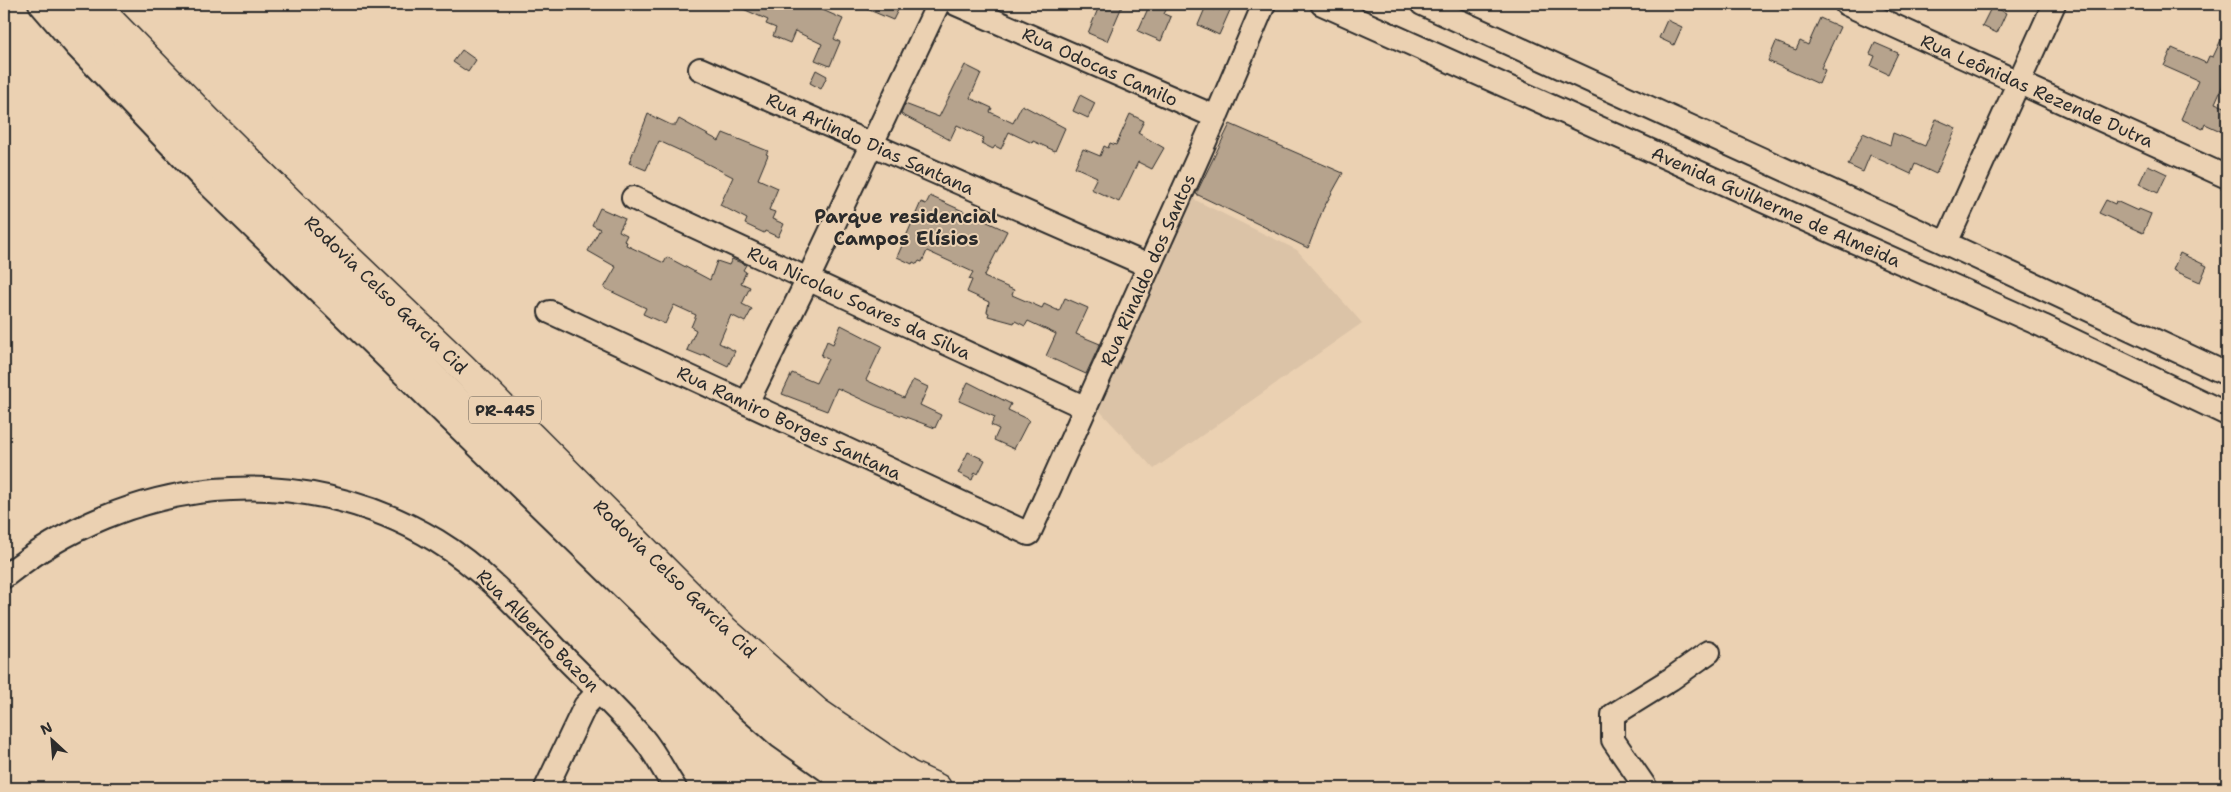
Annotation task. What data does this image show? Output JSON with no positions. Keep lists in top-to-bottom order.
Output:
{
  "streets": {
    "highway": ["Rodovia Celso Garcia Cid", "PR-445"],
    "street": [
      "Rua Odocas Camilo",
      "Rua Leônidas Rezende Dutra",
      "Rua Arlindo Dias Santana",
      "Avenida Guilherme de Almeida",
      "Rua Rinaldo dos Santos",
      "Rua Nicolau Soares da Silva",
      "Rua Ramiro Borges Santana",
      "Rua Alberto Bazon"
    ]
  },
  "crossings": [
    ["Rua Odocas Camilo", "Rua Rinaldo dos Santos"],
    ["Rua Arlindo Dias Santana", "Rua Rinaldo dos Santos"],
    ["Rua Rinaldo dos Santos", "Rua Nicolau Soares da Silva"],
    ["Rua Rinaldo dos Santos", "Rua Ramiro Borges Santana"]
  ],
  "districts": ["Parque residencial Campos Elísios"],
  "north": "top left"
}
